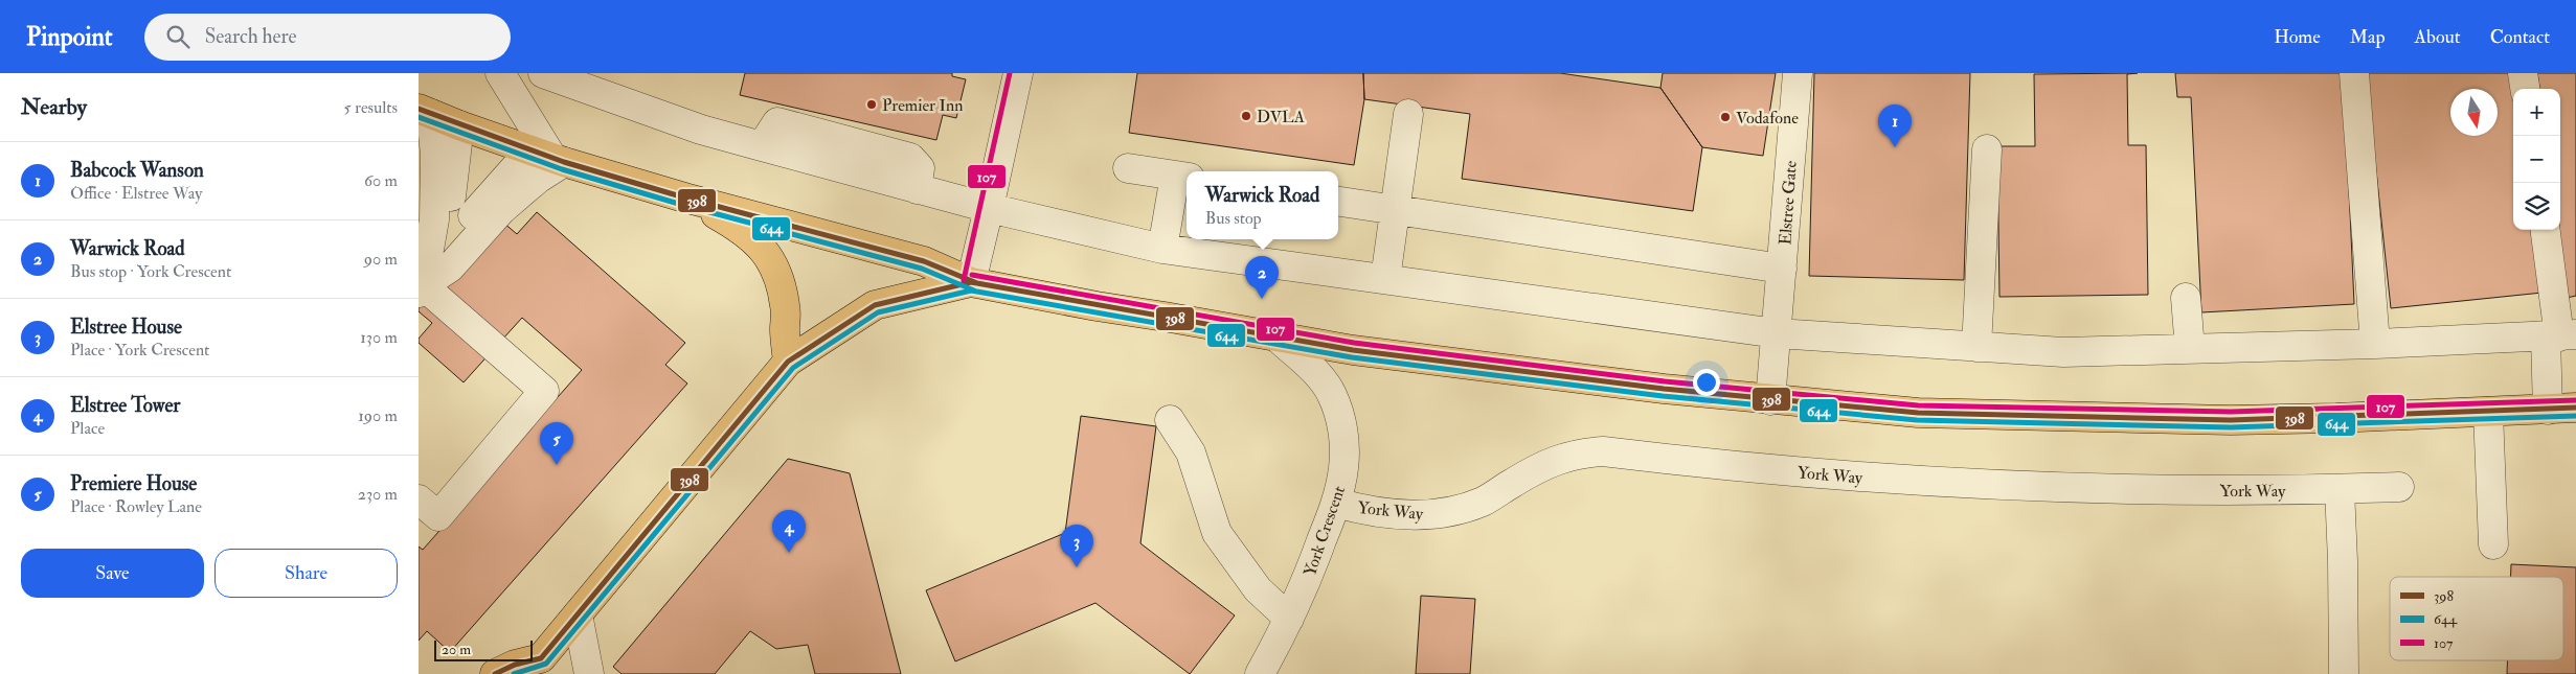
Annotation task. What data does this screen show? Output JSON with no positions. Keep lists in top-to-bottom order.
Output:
{
  "streets": {
    "street": ["Elstree Gate", "York Way", "York Crescent"]
  },
  "crossings": [
    ["York Way", "York Crescent"]
  ],
  "places": ["Premier Inn", "DVLA", "Vodafone"],
  "lines": ["transit line 107", "transit line 398", "transit line 644"],
  "legend": ["398", "644", "107"],
  "scale_bar": "20 m",
  "north": "bottom",
  "page": {
    "header": "Pinpoint",
    "search": "Search here",
    "nav": [
      "Home",
      "Map",
      "About",
      "Contact"
    ],
    "heading": ["Nearby", "5 results"],
    "map_buttons": ["+", "−"],
    "pins": [
      "1",
      "2",
      "5",
      "4",
      "3"
    ],
    "list": [
      {
        "mark": "1",
        "name": "Babcock Wanson",
        "note": "Office · Elstree Way",
        "value": "60 m"
      },
      {
        "mark": "2",
        "name": "Warwick Road",
        "note": "Bus stop · York Crescent",
        "value": "90 m"
      },
      {
        "mark": "3",
        "name": "Elstree House",
        "note": "Place · York Crescent",
        "value": "130 m"
      },
      {
        "mark": "4",
        "name": "Elstree Tower",
        "note": "Place",
        "value": "190 m"
      },
      {
        "mark": "5",
        "name": "Premiere House",
        "note": "Place · Rowley Lane",
        "value": "230 m"
      }
    ],
    "popup": ["Warwick Road", "Bus stop"],
    "buttons": ["Save", "Share"],
    "scale": "20 m"
  }
}
